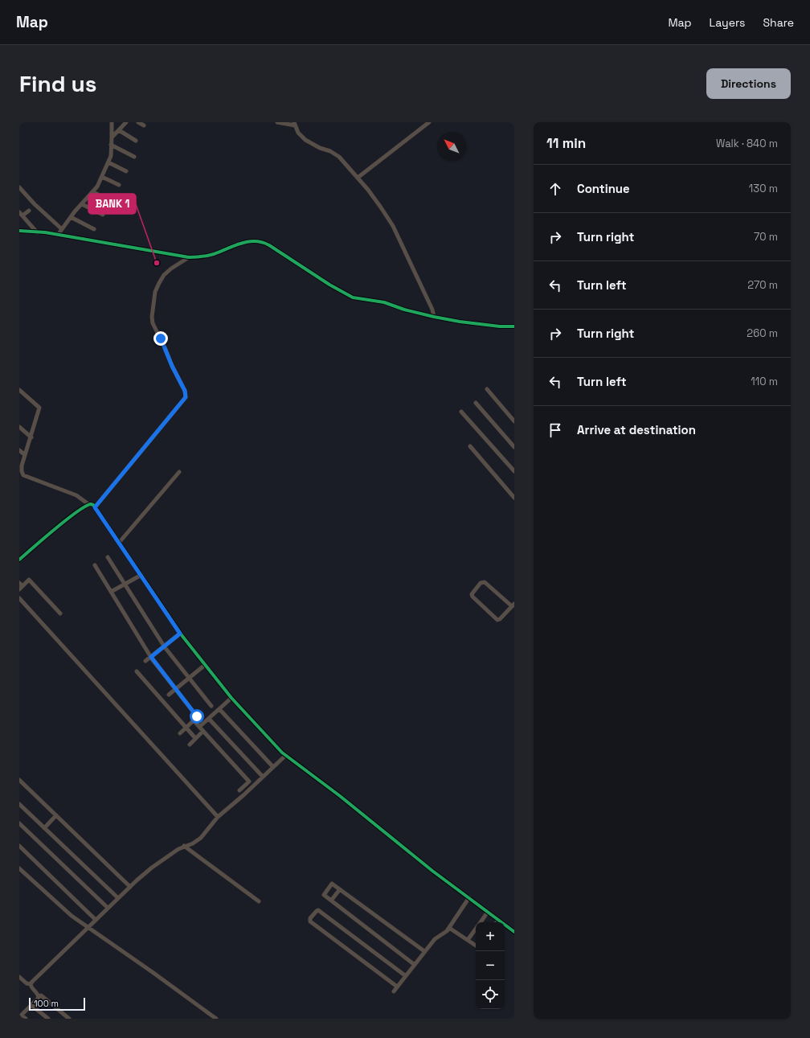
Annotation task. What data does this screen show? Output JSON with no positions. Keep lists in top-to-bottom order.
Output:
{
  "places": ["BANK 1"],
  "scale_bar": "100 m",
  "north": "top left",
  "page": {
    "header": "Map",
    "nav": ["Map", "Layers", "Share"],
    "buttons": "Directions",
    "title": "Find us",
    "heading": ["11 min", "Walk · 840 m"],
    "list": [
      ["Continue", "130 m"],
      ["Turn right", "70 m"],
      ["Turn left", "270 m"],
      ["Turn right", "260 m"],
      ["Turn left", "110 m"],
      "Arrive at destination"
    ],
    "map_buttons": ["+", "−"],
    "scale": "100 m"
  }
}
